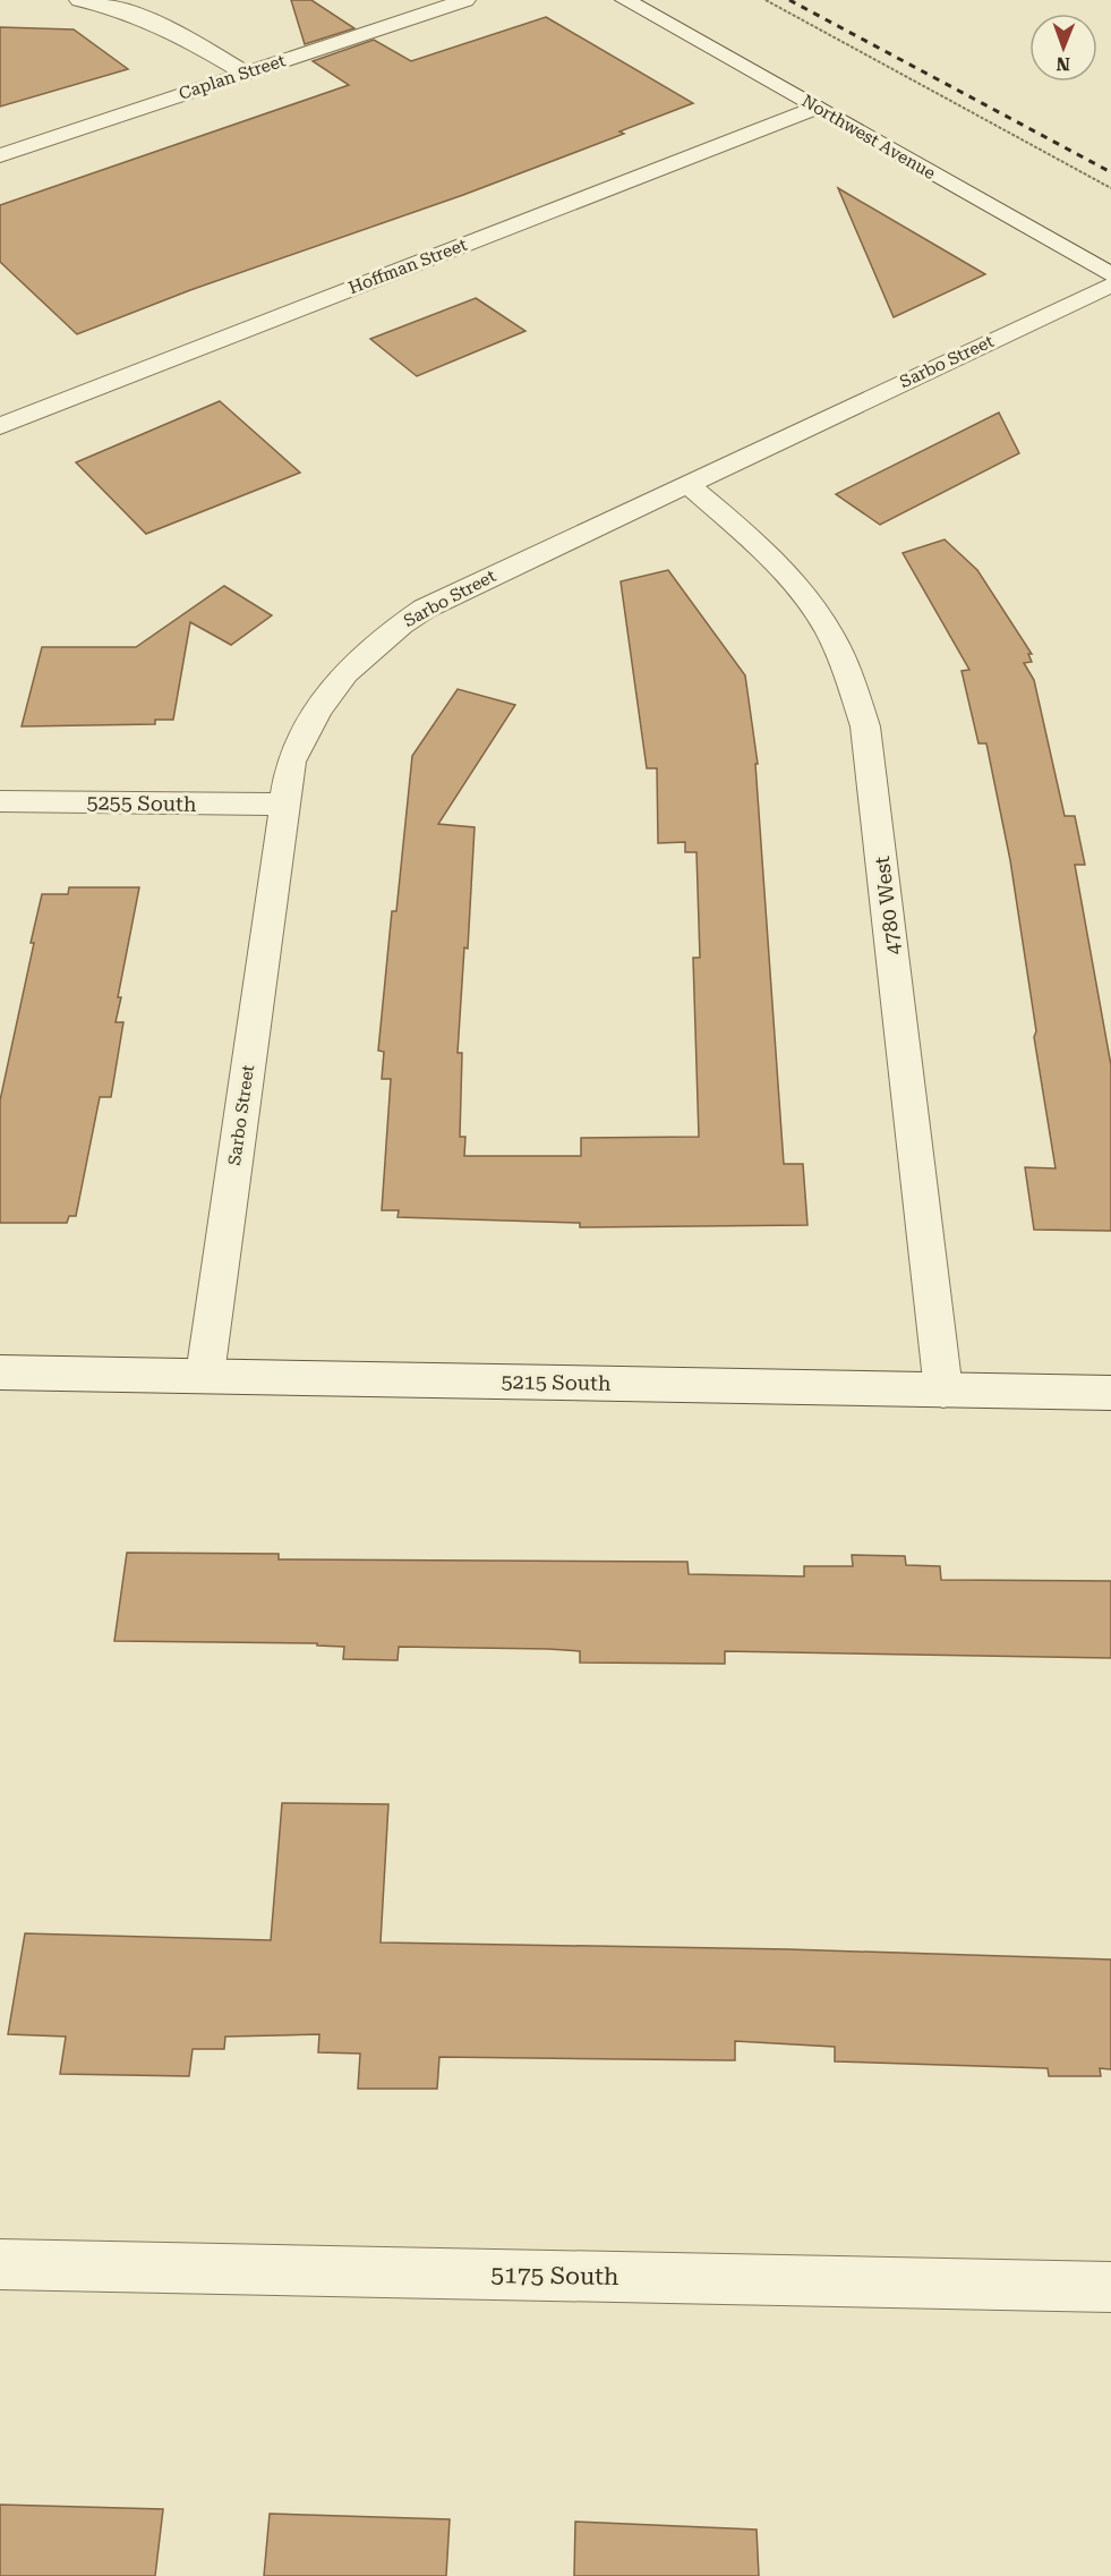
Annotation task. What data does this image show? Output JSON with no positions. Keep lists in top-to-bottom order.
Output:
{
  "streets": {
    "street": [
      "Caplan Street",
      "Northwest Avenue",
      "Hoffman Street",
      "Sarbo Street",
      "5255 South",
      "4780 West",
      "5215 South",
      "5175 South"
    ]
  },
  "crossings": [
    ["Northwest Avenue", "Hoffman Street"],
    ["Sarbo Street", "5255 South"],
    ["Sarbo Street", "4780 West"],
    ["Sarbo Street", "5215 South"],
    ["4780 West", "5215 South"]
  ],
  "north": "bottom"
}
